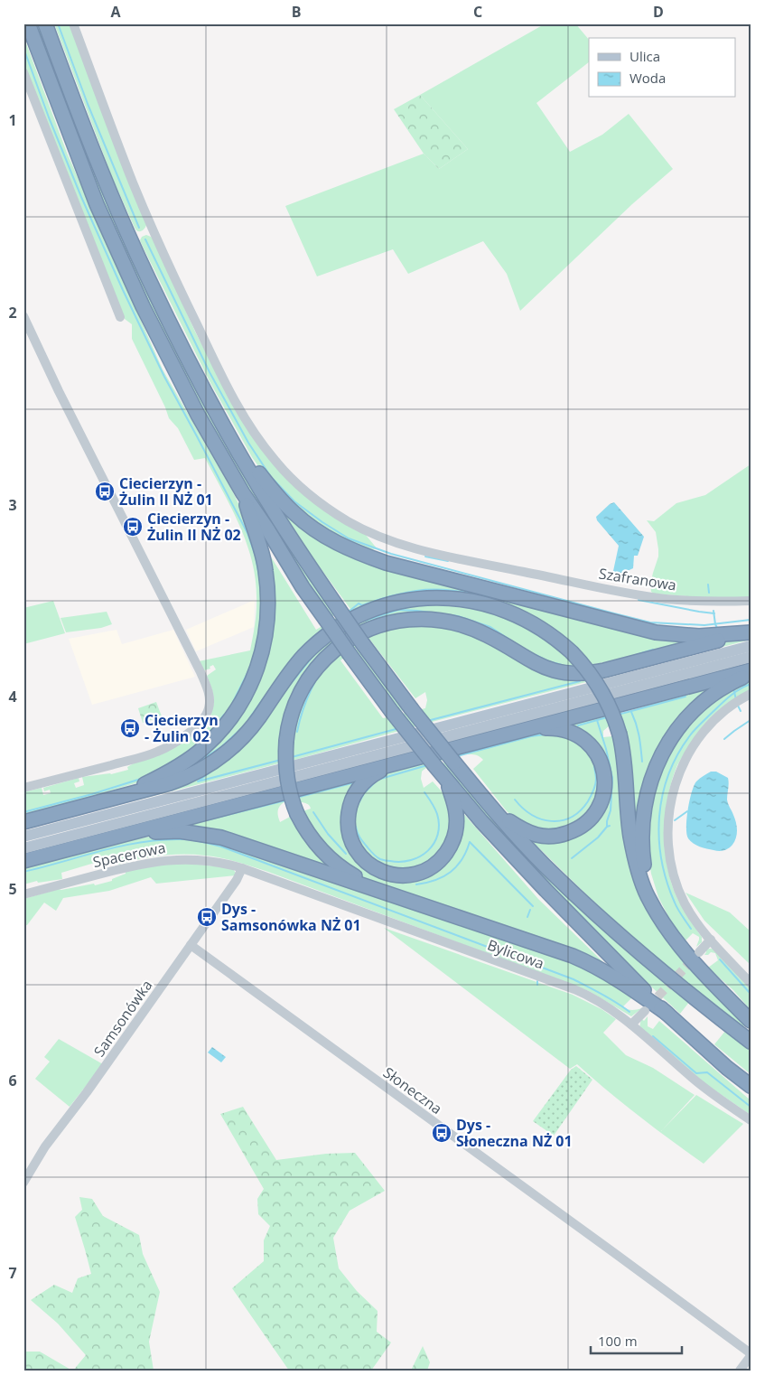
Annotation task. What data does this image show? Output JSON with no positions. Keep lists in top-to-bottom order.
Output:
{
  "streets": {
    "street": [
      "Szafranowa",
      "Spacerowa",
      "Bylicowa",
      "Samsonówka",
      "Słoneczna"
    ]
  },
  "crossings": [
    ["Spacerowa", "Bylicowa"],
    ["Spacerowa", "Samsonówka"],
    ["Bylicowa", "Samsonówka"],
    ["Samsonówka", "Słoneczna"]
  ],
  "places": {
    "bus stop": [
      "Ciecierzyn - Żulin II NŻ 01",
      "Ciecierzyn - Żulin II NŻ 02",
      "Ciecierzyn - Żulin 02",
      "Dys - Samsonówka NŻ 01",
      "Dys - Słoneczna NŻ 01"
    ]
  },
  "legend": ["Ulica", "Woda"],
  "scale_bar": "100 m",
  "grid": {
    "columns": [
      "A",
      "B",
      "C",
      "D"
    ],
    "rows": [
      "1",
      "2",
      "3",
      "4",
      "5",
      "6",
      "7"
    ]
  }
}
